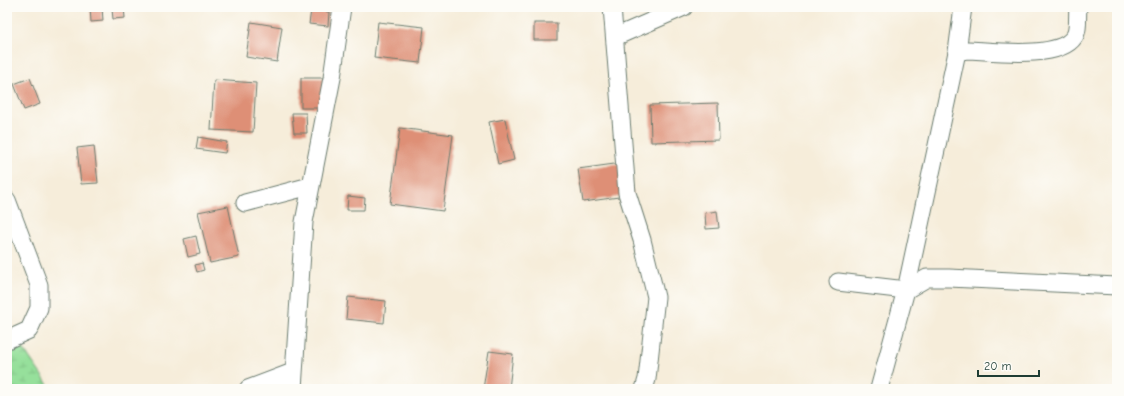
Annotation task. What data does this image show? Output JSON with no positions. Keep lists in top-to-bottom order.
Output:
{
  "scale_bar": "20 m"
}
